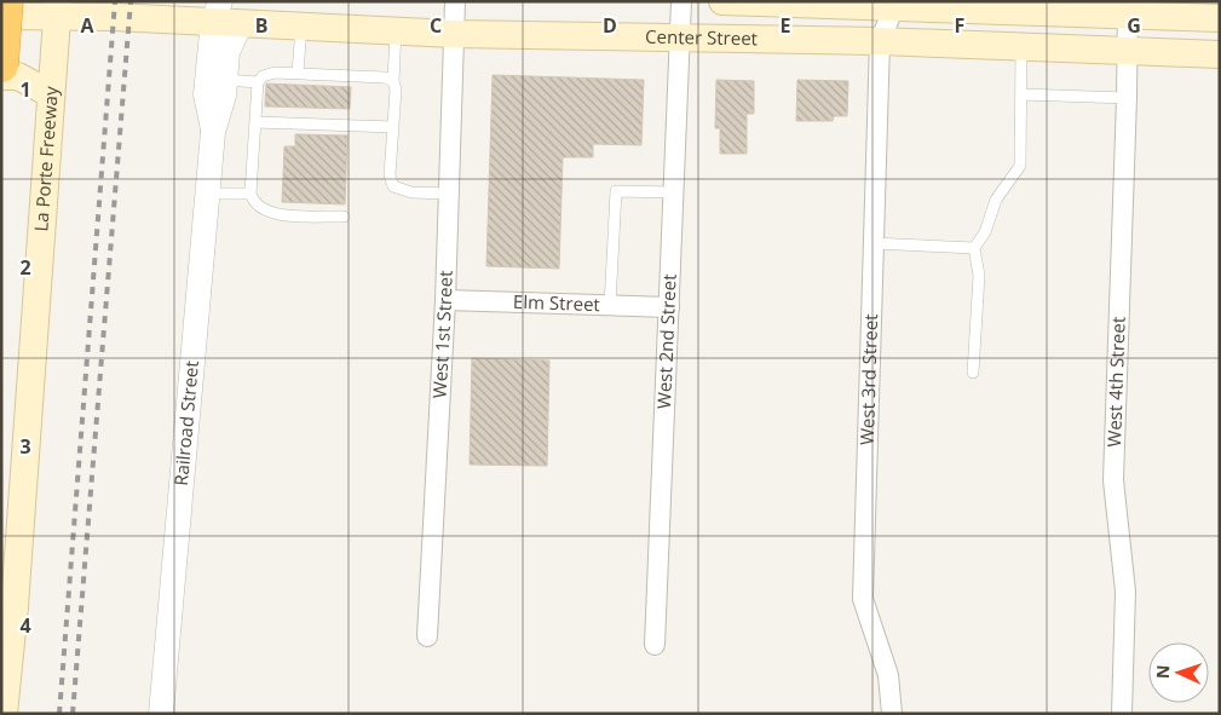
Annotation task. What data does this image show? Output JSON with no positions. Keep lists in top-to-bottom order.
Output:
{
  "streets": {
    "main road": ["Center Street", "La Porte Freeway"],
    "street": [
      "Elm Street",
      "West 1st Street",
      "West 2nd Street",
      "West 3rd Street",
      "West 4th Street",
      "Railroad Street"
    ]
  },
  "crossings": [
    ["Center Street", "La Porte Freeway"],
    ["Center Street", "West 1st Street"],
    ["Center Street", "West 2nd Street"],
    ["Center Street", "West 3rd Street"],
    ["Center Street", "West 4th Street"],
    ["Center Street", "Railroad Street"],
    ["Elm Street", "West 1st Street"],
    ["Elm Street", "West 2nd Street"]
  ],
  "north": "left",
  "grid": {
    "columns": [
      "A",
      "B",
      "C",
      "D",
      "E",
      "F",
      "G"
    ],
    "rows": [
      "1",
      "2",
      "3",
      "4"
    ]
  }
}
